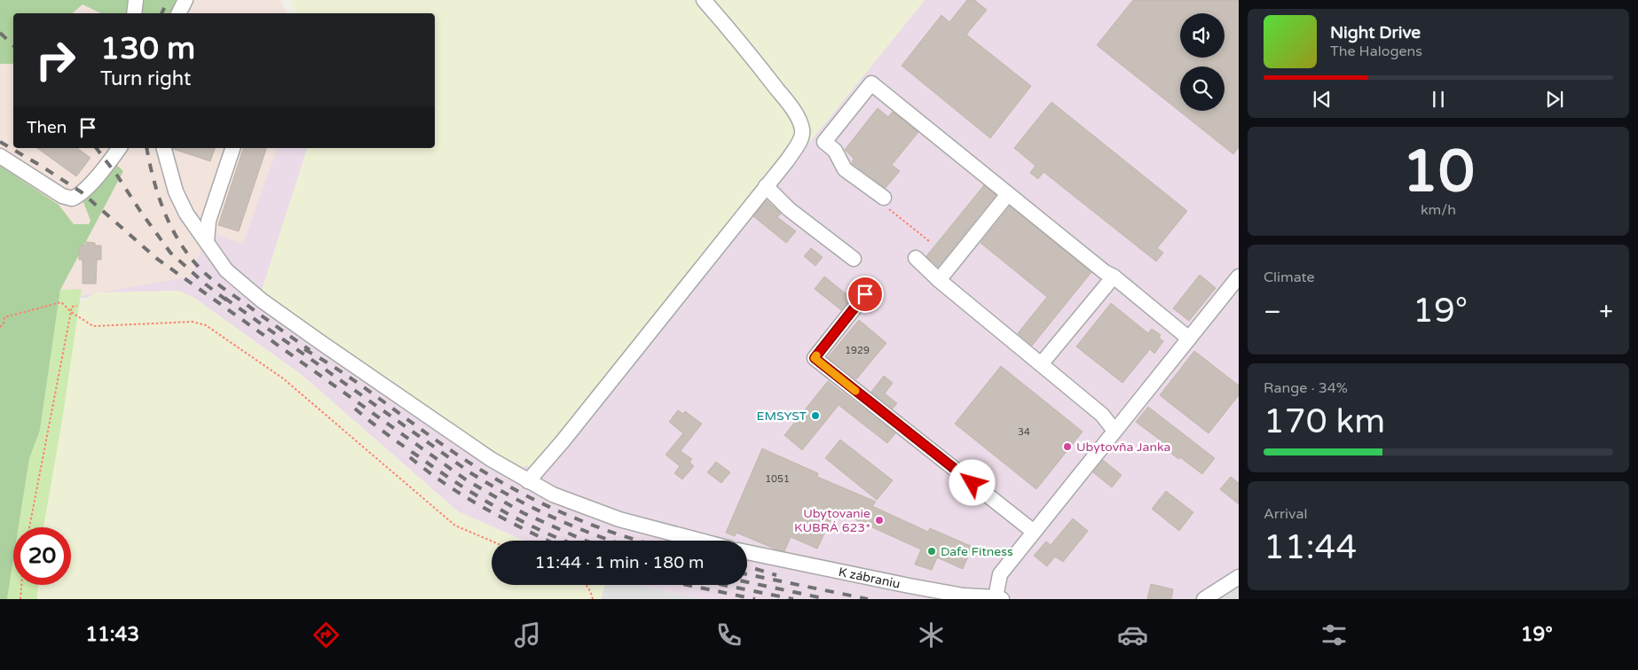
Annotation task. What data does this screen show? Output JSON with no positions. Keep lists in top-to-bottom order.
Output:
{
  "streets": {
    "street": ["K zábraniu"]
  },
  "places": [
    "EMSYST",
    "Ubytovňa Janka",
    "Ubytovanie KUBRÁ 623*",
    "Dafe Fitness"
  ],
  "house_numbers": ["1929", "34", "1051"],
  "page": {
    "turn": ["130 m", "Turn right"],
    "song": ["Night Drive", "The Halogens"],
    "then": "Then",
    "tile": [
      ["10", "km/h"],
      "Climate",
      ["Range · 34%", "170 km"],
      ["Arrival", "11:44"]
    ],
    "heat": ["−", "19°", "+"],
    "limit": "20",
    "trip": "11:44 · 1 min · 180 m",
    "tabs": ["11:43", "19°"]
  }
}
